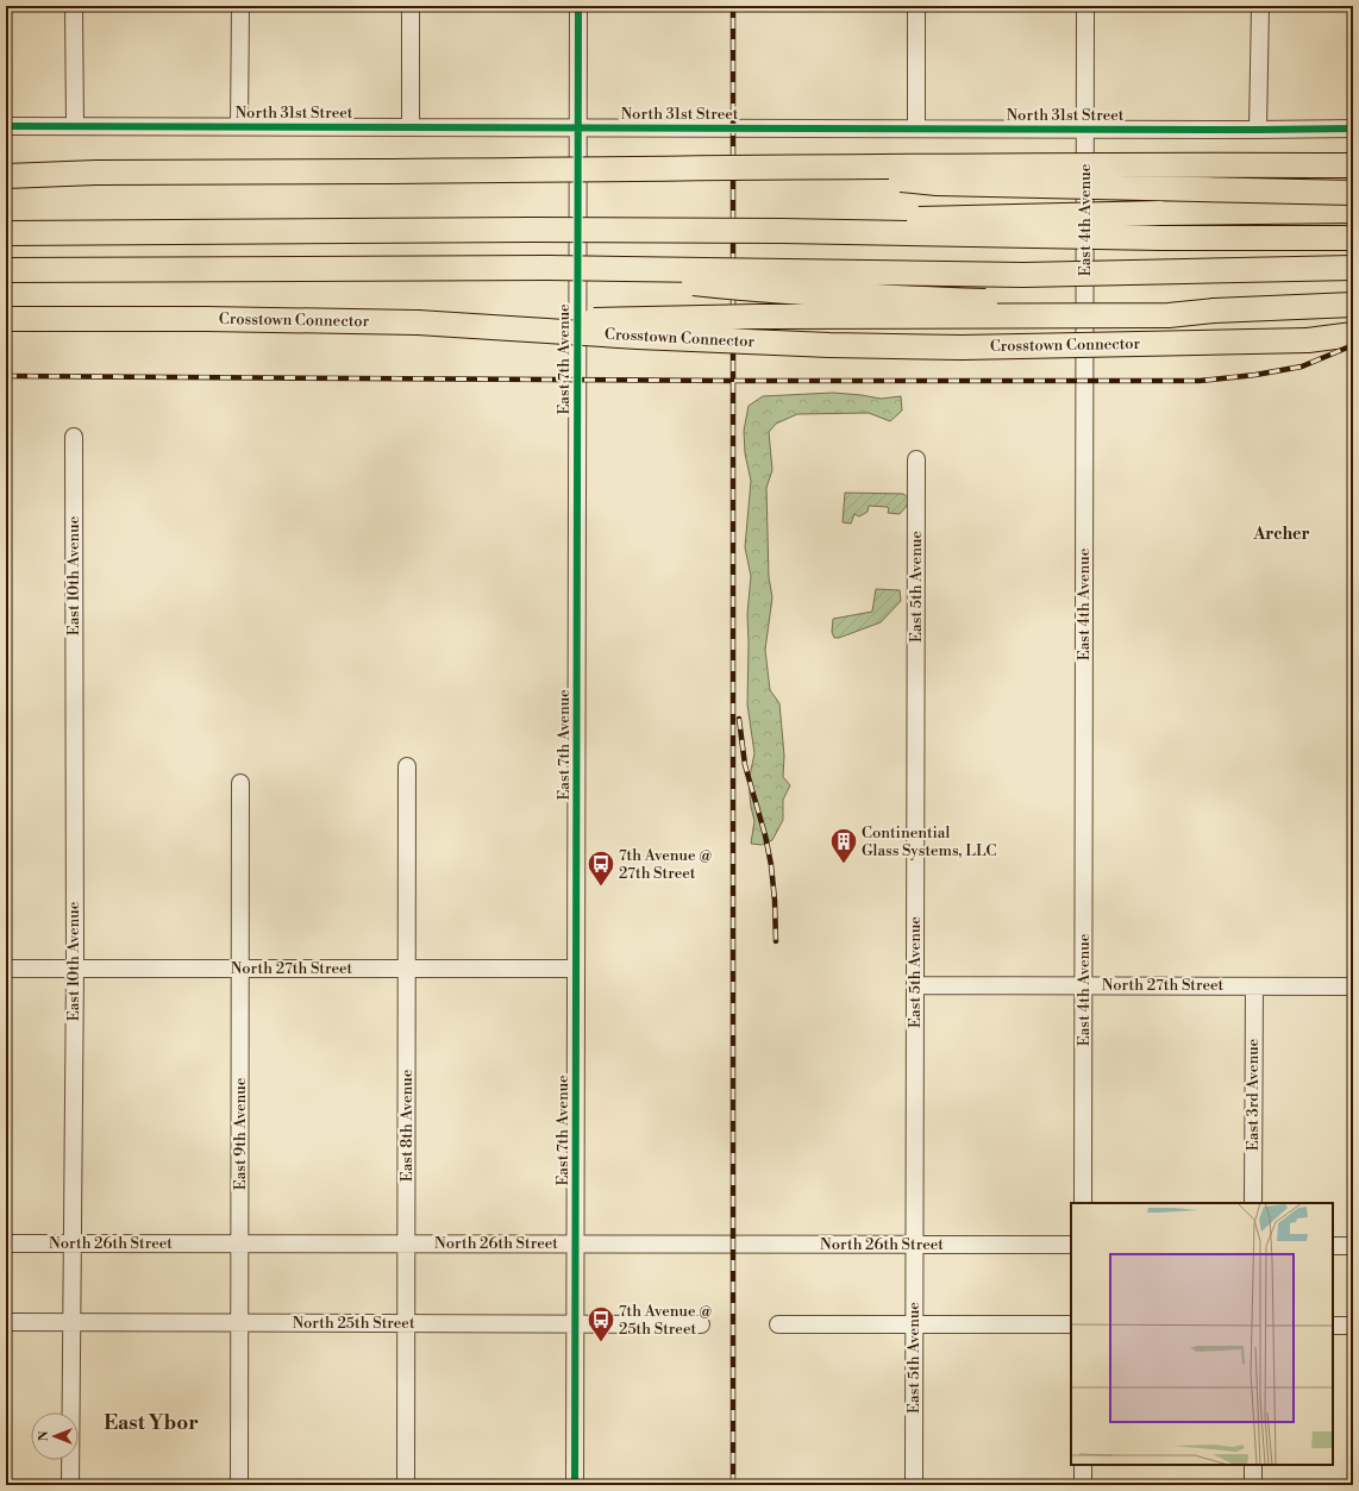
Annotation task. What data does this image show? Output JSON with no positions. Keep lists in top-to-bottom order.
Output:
{
  "streets": {
    "highway": ["Crosstown Connector"],
    "street": [
      "North 31st Street",
      "East 4th Avenue",
      "East 7th Avenue",
      "East 10th Avenue",
      "East 5th Avenue",
      "North 27th Street",
      "East 3rd Avenue",
      "East 8th Avenue",
      "East 9th Avenue",
      "North 26th Street",
      "North 25th Street"
    ]
  },
  "crossings": [
    ["North 31st Street", "East 4th Avenue"],
    ["North 31st Street", "East 7th Avenue"],
    ["East 4th Avenue", "North 27th Street"],
    ["East 7th Avenue", "North 27th Street"],
    ["East 7th Avenue", "North 26th Street"],
    ["East 7th Avenue", "North 25th Street"],
    ["East 10th Avenue", "North 27th Street"],
    ["East 10th Avenue", "North 26th Street"],
    ["East 10th Avenue", "North 25th Street"],
    ["East 5th Avenue", "North 27th Street"],
    ["East 5th Avenue", "North 26th Street"],
    ["North 27th Street", "East 3rd Avenue"],
    ["North 27th Street", "East 8th Avenue"],
    ["North 27th Street", "East 9th Avenue"],
    ["East 8th Avenue", "North 26th Street"],
    ["East 8th Avenue", "North 25th Street"],
    ["East 9th Avenue", "North 26th Street"],
    ["East 9th Avenue", "North 25th Street"]
  ],
  "districts": ["Archer", "East Ybor"],
  "places": {
    "building": ["Continential Glass Systems, LLC"],
    "bus stop": ["7th Avenue @ 27th Street", "7th Avenue @ 25th Street"]
  },
  "north": "left"
}
